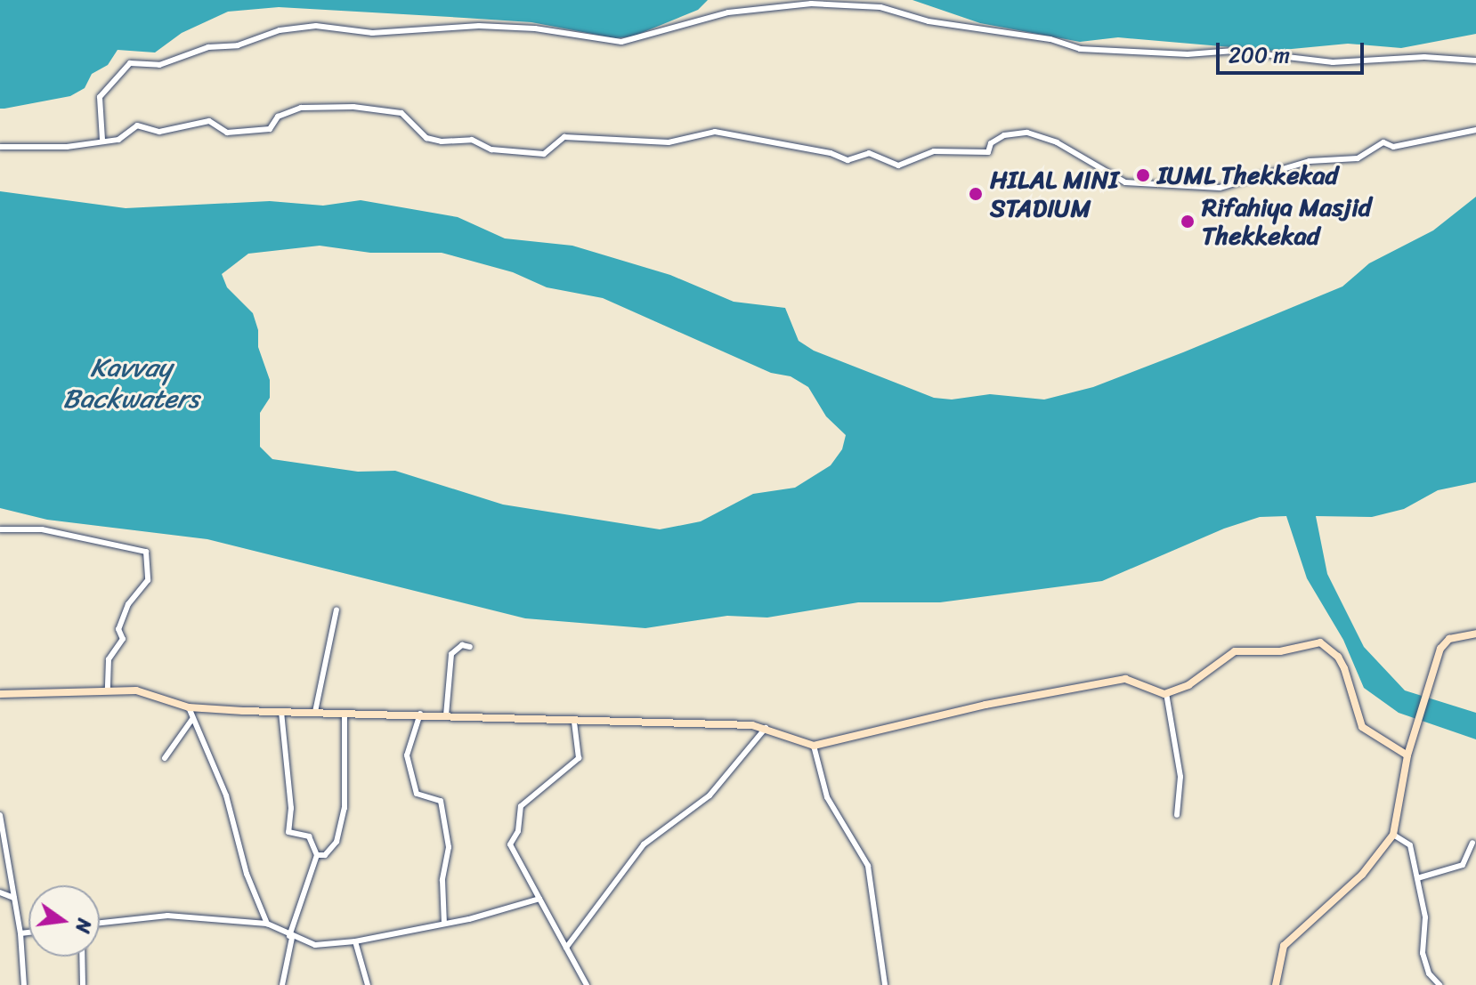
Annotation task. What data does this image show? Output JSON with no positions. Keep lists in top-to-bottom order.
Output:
{
  "water": ["Kavvay Backwaters"],
  "places": ["IUML Thekkekad", "HILAL MINI STADIUM", "Rifahiya Masjid Thekkekad"],
  "scale_bar": "200 m",
  "north": "right"
}
